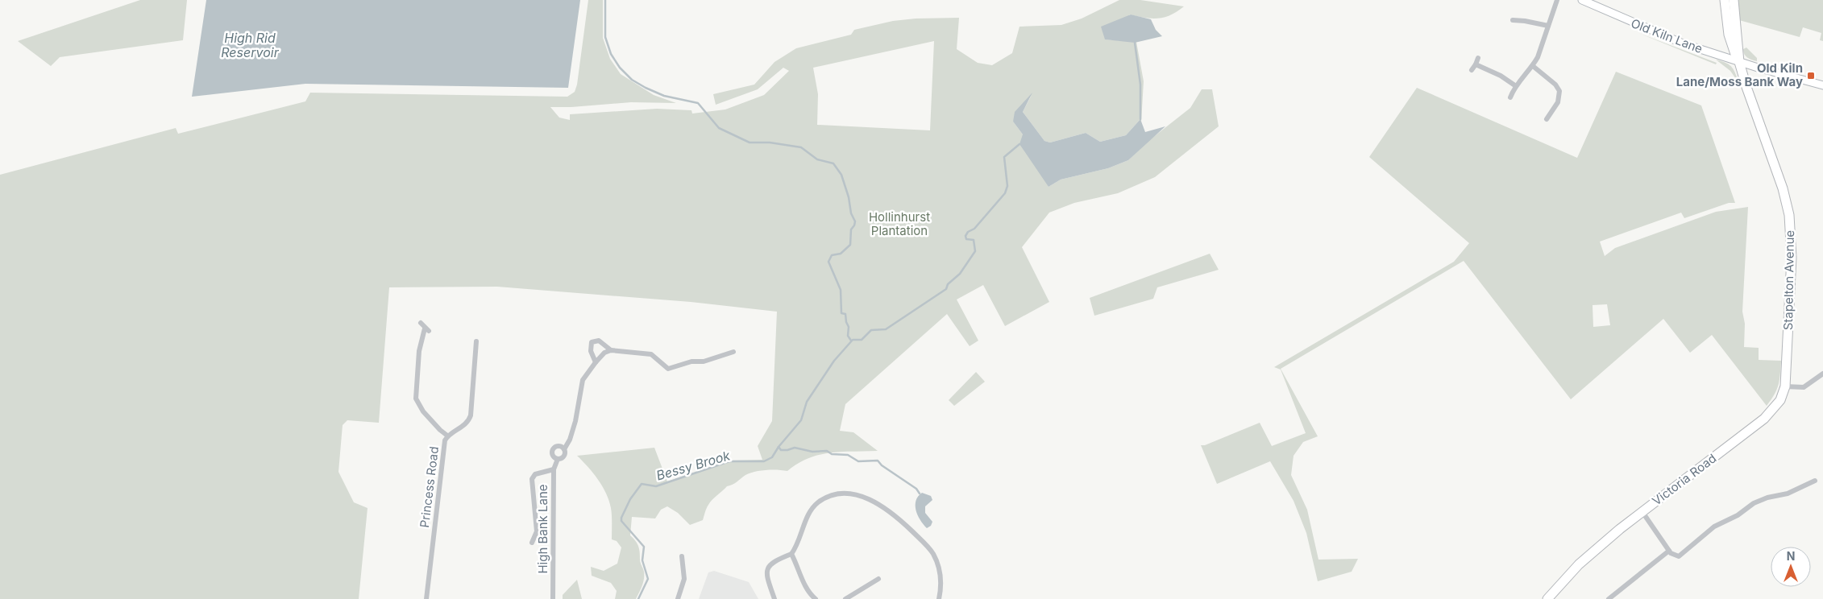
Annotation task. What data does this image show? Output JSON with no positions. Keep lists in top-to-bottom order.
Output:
{
  "streets": {
    "highway": ["Stapelton Avenue", "Victoria Road"],
    "main road": ["Old Kiln Lane"],
    "street": ["Princess Road", "High Bank Lane"]
  },
  "crossings": [
    ["Old Kiln Lane", "Stapelton Avenue"],
    ["Stapelton Avenue", "Victoria Road"]
  ],
  "water": ["High Rid Reservoir", "Bessy Brook"],
  "parks": ["Hollinhurst Plantation"],
  "places": {
    "transit": ["Old Kiln Lane/Moss Bank Way"]
  },
  "north": "top"
}
